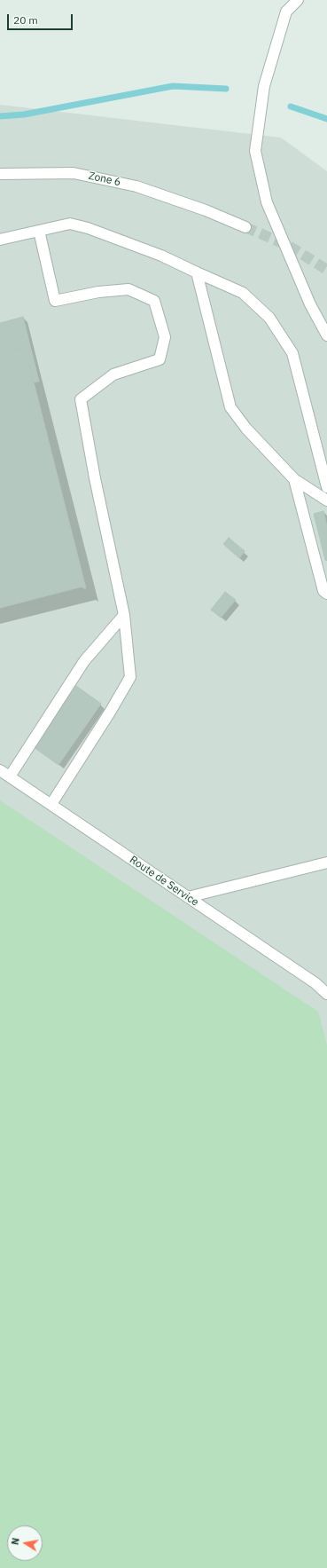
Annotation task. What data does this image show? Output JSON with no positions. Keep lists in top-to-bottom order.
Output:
{
  "streets": {
    "street": ["Zone 6", "Route de Service"]
  },
  "scale_bar": "20 m",
  "north": "left"
}
